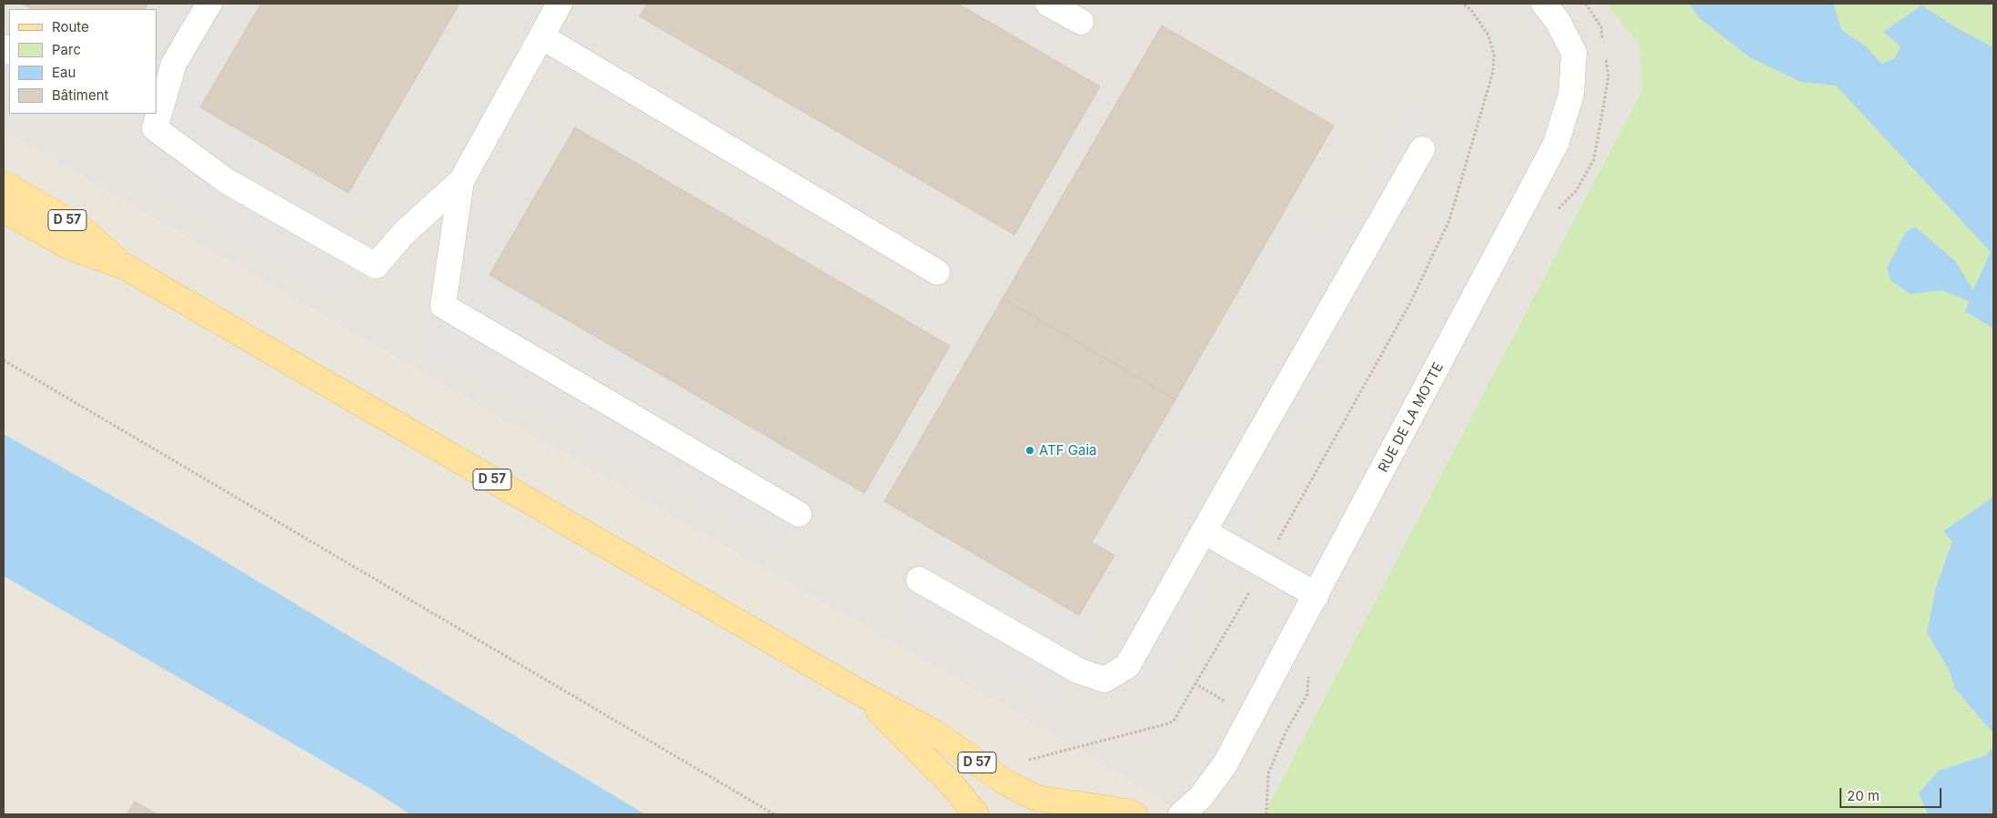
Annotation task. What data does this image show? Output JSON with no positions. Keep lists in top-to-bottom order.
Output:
{
  "streets": {
    "main road": ["D 57"],
    "street": ["RUE DE LA MOTTE"]
  },
  "places": ["ATF Gaia"],
  "legend": [
    "Route",
    "Parc",
    "Eau",
    "Bâtiment"
  ],
  "scale_bar": "20 m"
}
